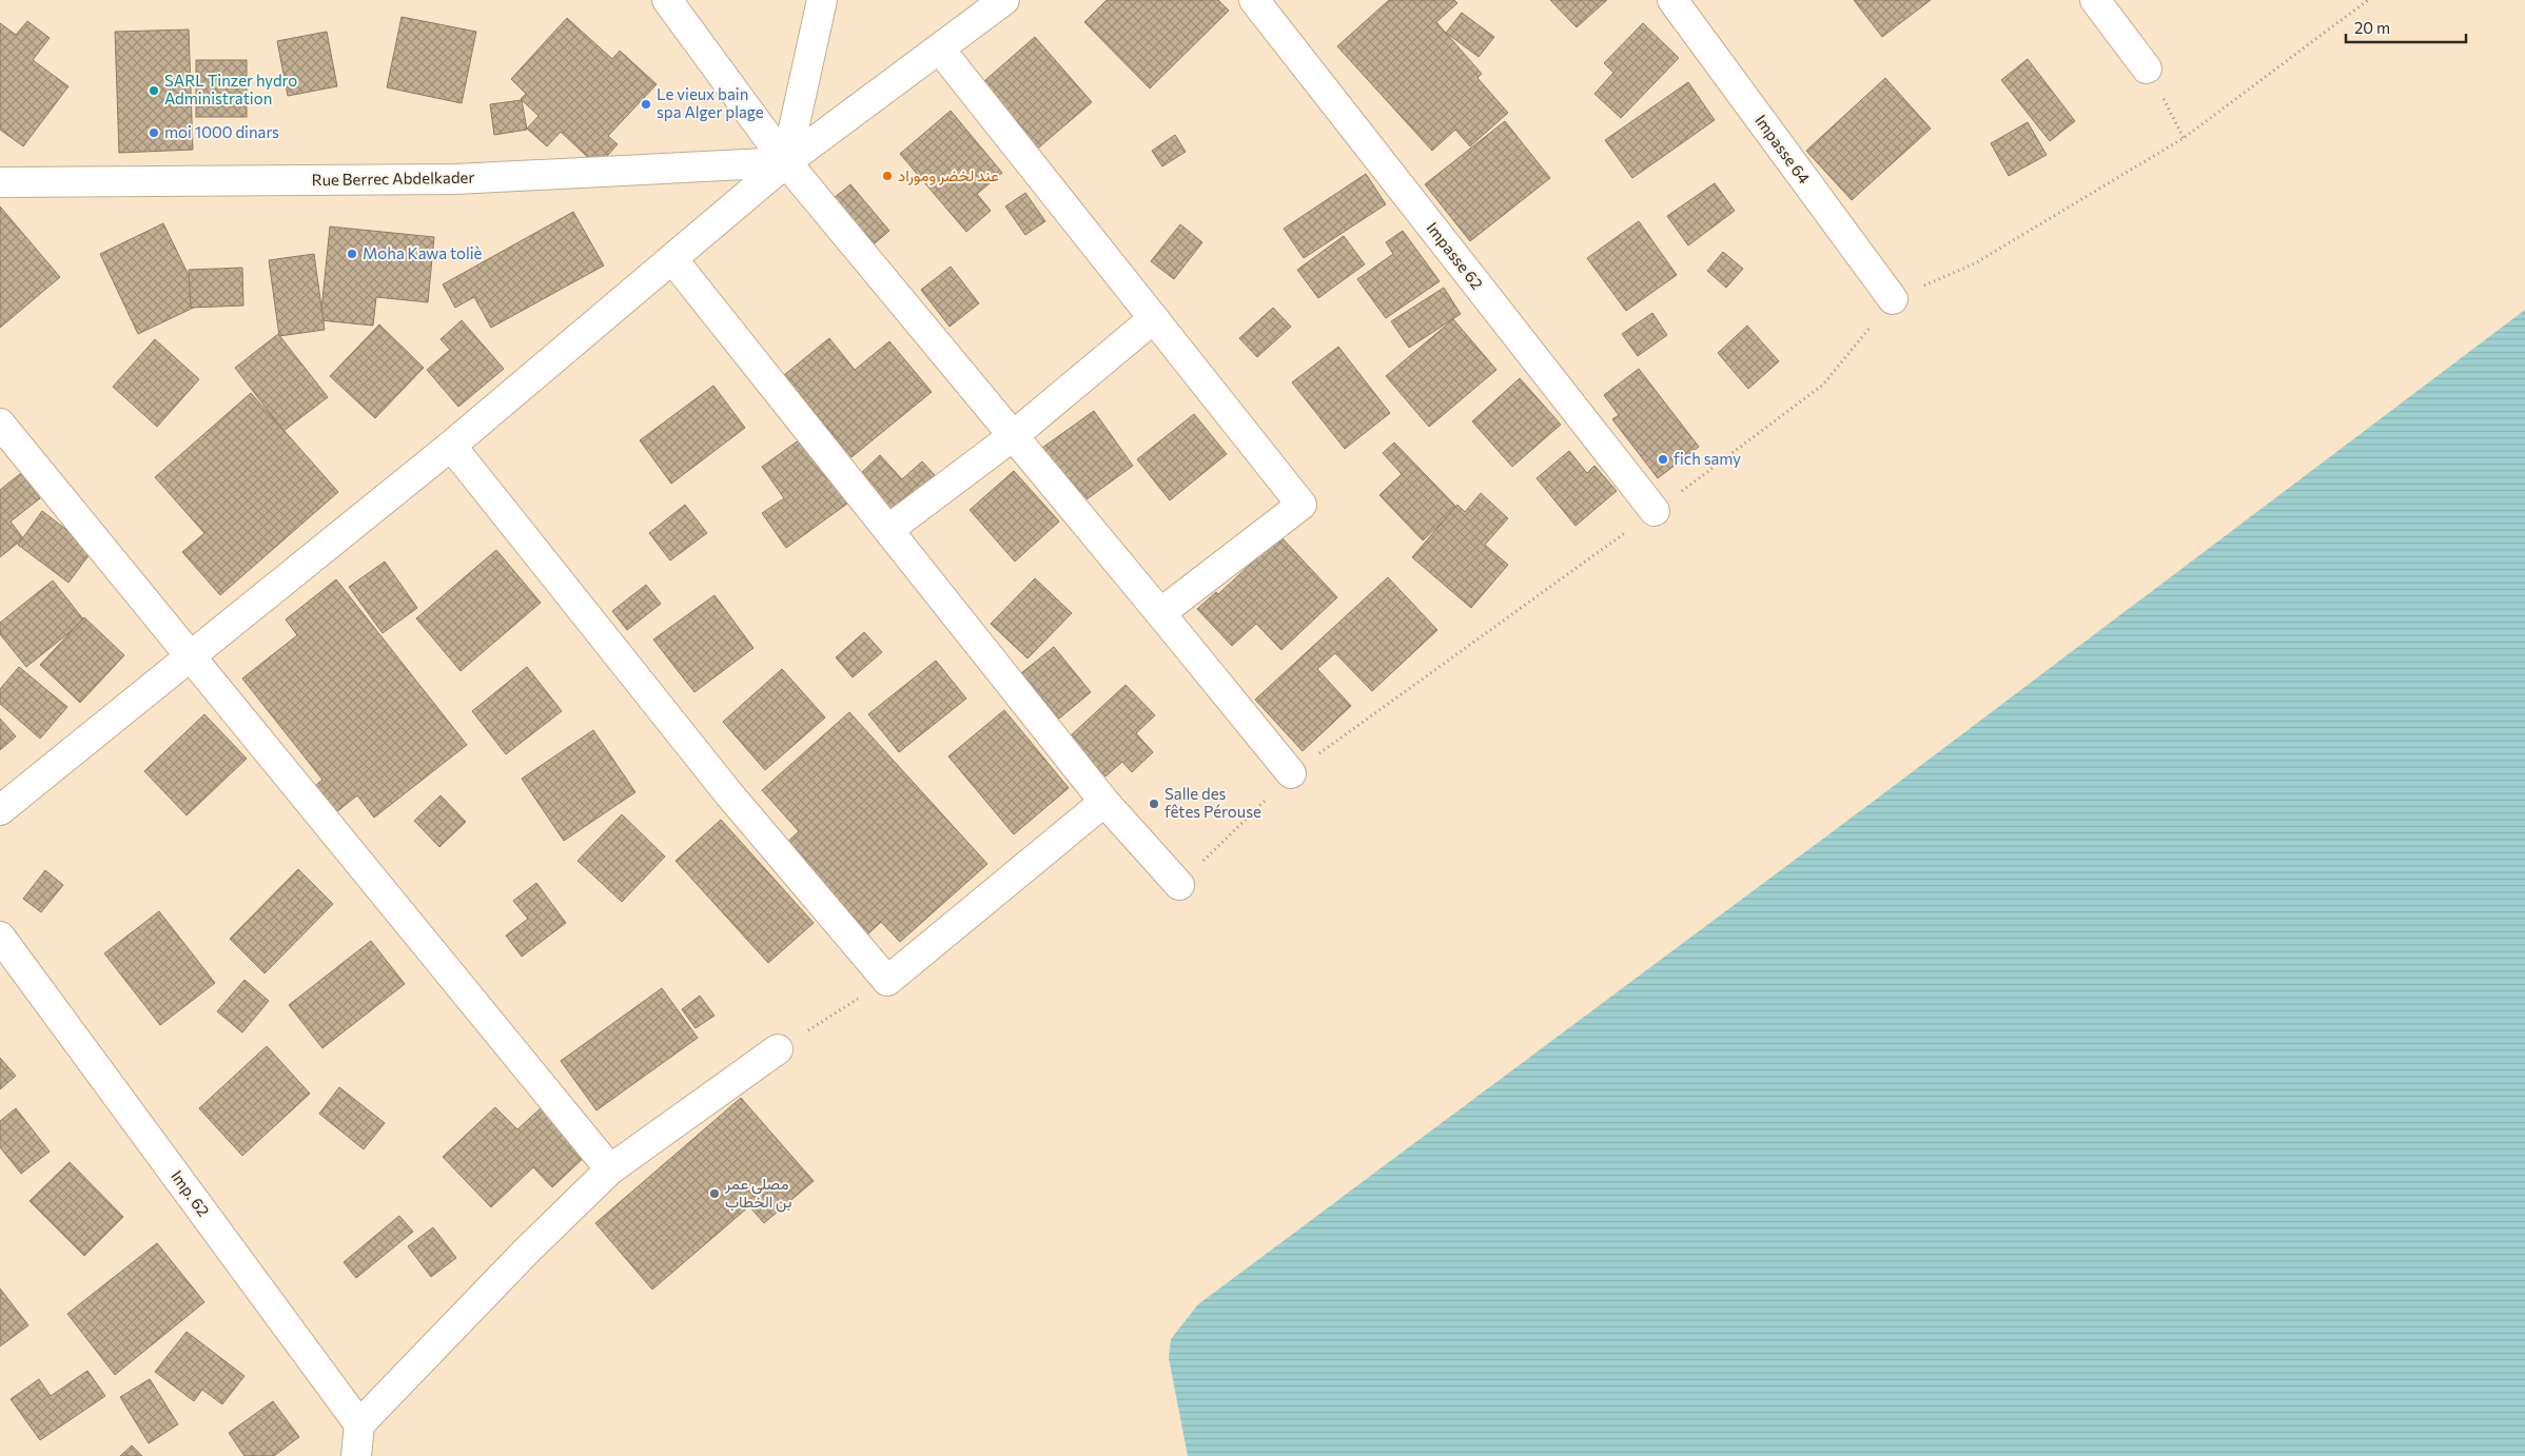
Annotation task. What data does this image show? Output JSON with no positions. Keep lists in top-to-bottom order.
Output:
{
  "streets": {
    "street": [
      "Impasse 64",
      "Rue Berrec Abdelkader",
      "Impasse 62",
      "Imp. 62"
    ]
  },
  "places": [
    "SARL Tinzer hydro Administration",
    "Le vieux bain spa Alger plage",
    "moi 1000 dinars",
    "عند لخضر وموراد",
    "Moha Kawa toliè",
    "fich samy",
    "Salle des fêtes Pérouse",
    "مصلى عمر بن الخطاب"
  ],
  "scale_bar": "20 m"
}
